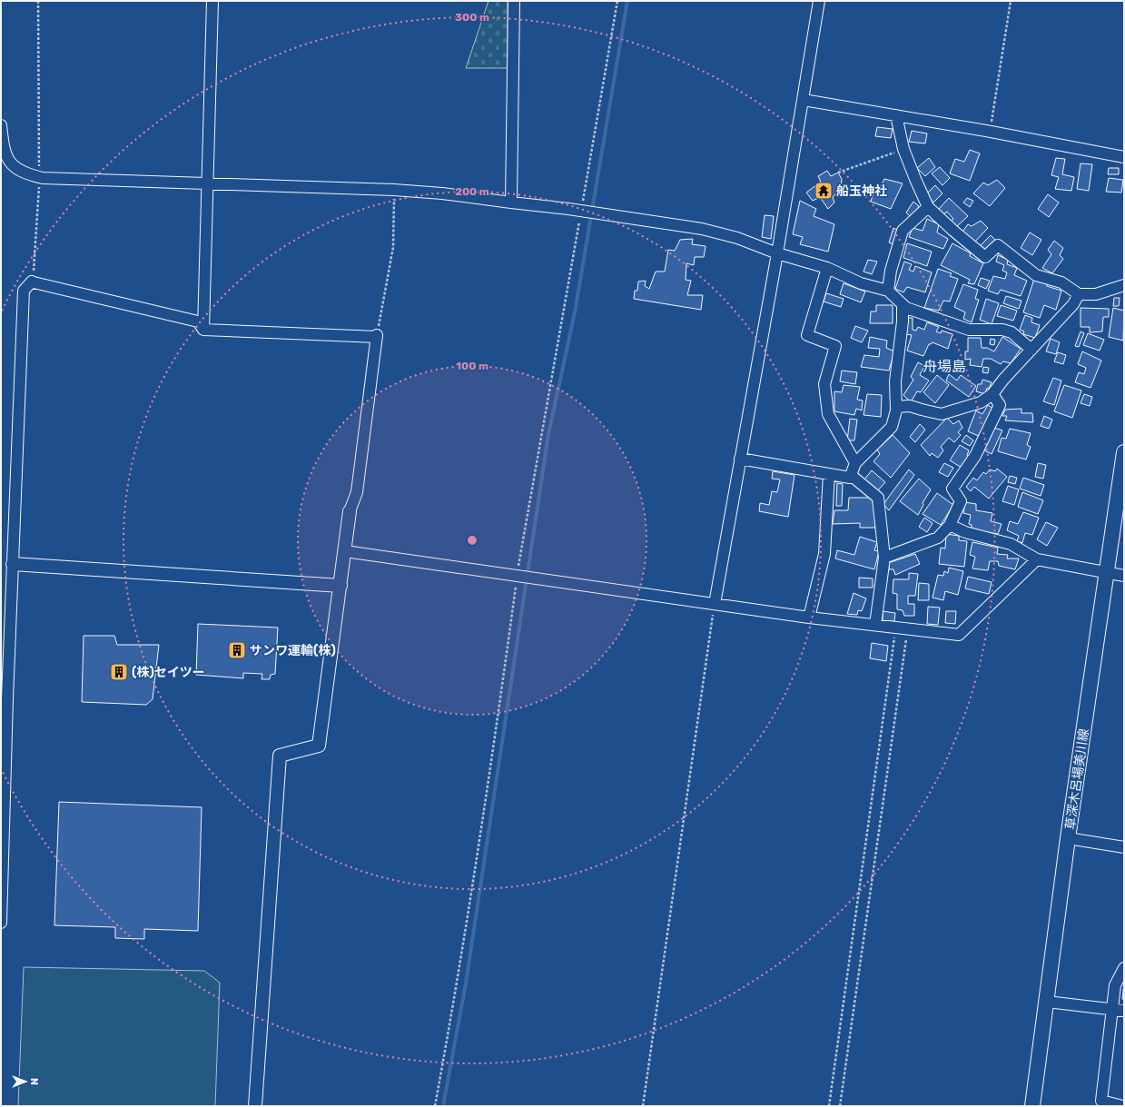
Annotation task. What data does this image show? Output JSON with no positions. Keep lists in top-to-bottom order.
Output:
{
  "streets": {
    "main road": ["草深木呂場美川線"]
  },
  "districts": ["舟場島"],
  "places": {
    "temple": ["船玉神社"],
    "building": ["サンワ運輸(株)", "(株)セイツー"]
  },
  "north": "right",
  "rings": ["300 m", "200 m", "100 m"]
}
